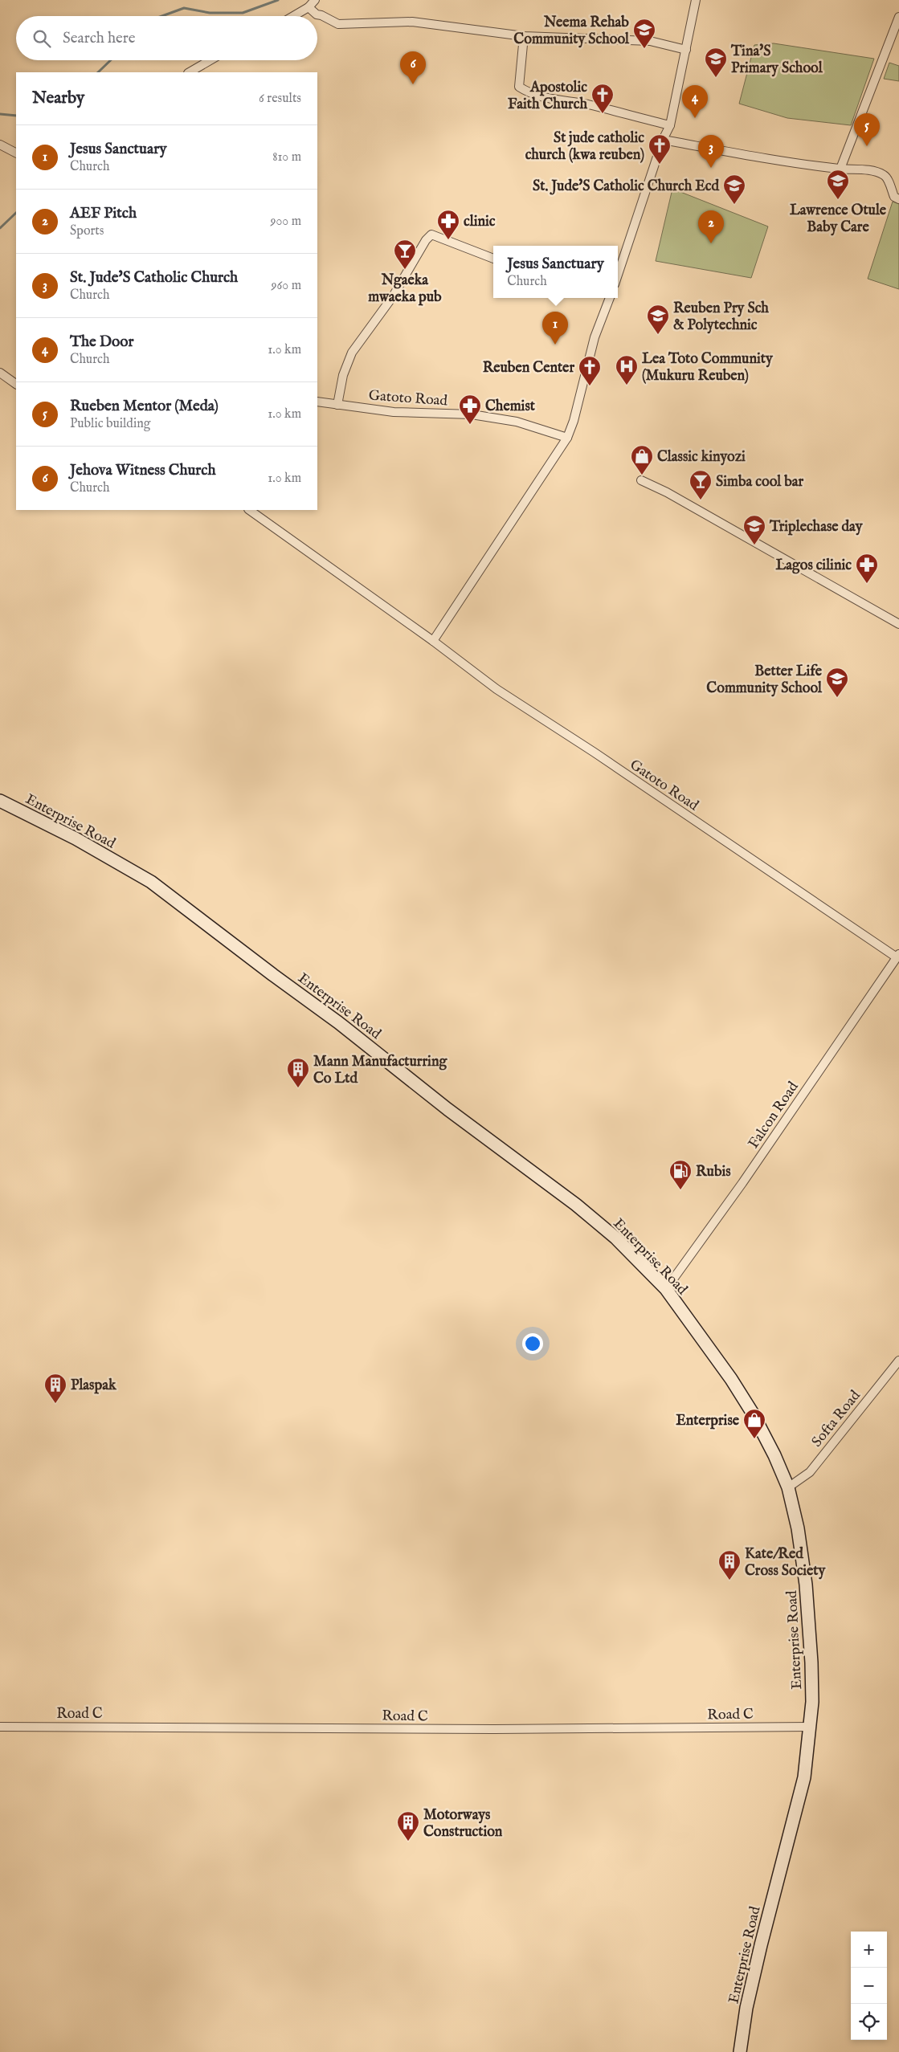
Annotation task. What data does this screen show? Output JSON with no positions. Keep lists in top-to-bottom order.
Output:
{
  "streets": {
    "main road": ["Enterprise Road"],
    "street": [
      "Gatoto Road",
      "Falcon Road",
      "Softa Road",
      "Road C"
    ]
  },
  "crossings": [
    ["Gatoto Road", "Falcon Road"],
    ["Enterprise Road", "Falcon Road"],
    ["Enterprise Road", "Softa Road"],
    ["Enterprise Road", "Road C"]
  ],
  "places": {
    "school or university": [
      "Neema Rehab Community School",
      "Tina'S Primary School",
      "Lawrence Otule Baby Care",
      "St. Jude'S Catholic Church Ecd",
      "Reuben Pry Sch & Polytechnic",
      "Triplechase day",
      "Better Life Community School"
    ],
    "church": ["Apostolic Faith Church", "St jude catholic church (kwa reuben)", "Reuben Center"],
    "pharmacy": ["clinic", "Chemist", "Lagos cilinic"],
    "bar": ["Ngaeka mwaeka pub", "Simba cool bar"],
    "hospital": ["Lea Toto Community (Mukuru Reuben)"],
    "shop": ["Classic kinyozi", "Enterprise"],
    "building": [
      "Mann Manufacturring Co Ltd",
      "Plaspak",
      "Kate/Red Cross Society",
      "Motorways Construction"
    ],
    "fuel station": ["Rubis"]
  },
  "page": {
    "search": "Search here",
    "pins": [
      "6",
      "4",
      "5",
      "3",
      "2",
      "1"
    ],
    "heading": ["Nearby", "6 results"],
    "list": [
      {
        "mark": "1",
        "name": "Jesus Sanctuary",
        "note": "Church",
        "value": "810 m"
      },
      {
        "mark": "2",
        "name": "AEF Pitch",
        "note": "Sports",
        "value": "900 m"
      },
      {
        "mark": "3",
        "name": "St. Jude'S Catholic Church",
        "note": "Church",
        "value": "960 m"
      },
      {
        "mark": "4",
        "name": "The Door",
        "note": "Church",
        "value": "1.0 km"
      },
      {
        "mark": "5",
        "name": "Rueben Mentor (Meda)",
        "note": "Public building",
        "value": "1.0 km"
      },
      {
        "mark": "6",
        "name": "Jehova Witness Church",
        "note": "Church",
        "value": "1.0 km"
      }
    ],
    "popup": ["Jesus Sanctuary", "Church"],
    "map_buttons": ["+", "−"]
  }
}
